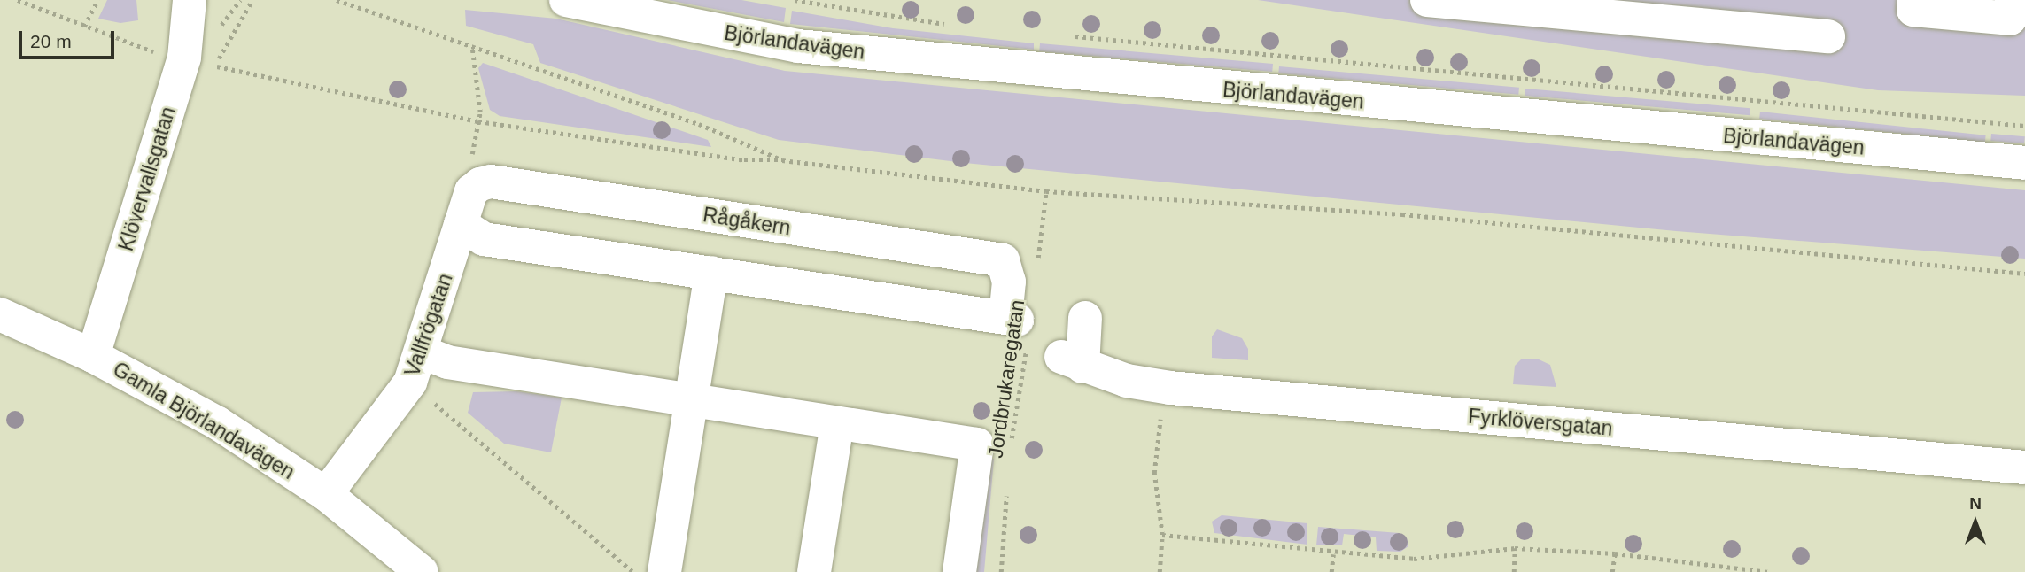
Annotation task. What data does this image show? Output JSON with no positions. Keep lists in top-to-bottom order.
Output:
{
  "streets": {
    "street": [
      "Björlandavägen",
      "Klövervallsgatan",
      "Rågåkern",
      "Vallfrögatan",
      "Gamla Björlandavägen",
      "Fyrklöversgatan"
    ],
    "path": ["Jordbrukaregatan"]
  },
  "crossings": [
    ["Klövervallsgatan", "Gamla Björlandavägen"],
    ["Rågåkern", "Vallfrögatan"],
    ["Rågåkern", "Jordbrukaregatan"],
    ["Vallfrögatan", "Gamla Björlandavägen"]
  ],
  "scale_bar": "20 m",
  "north": "top"
}
